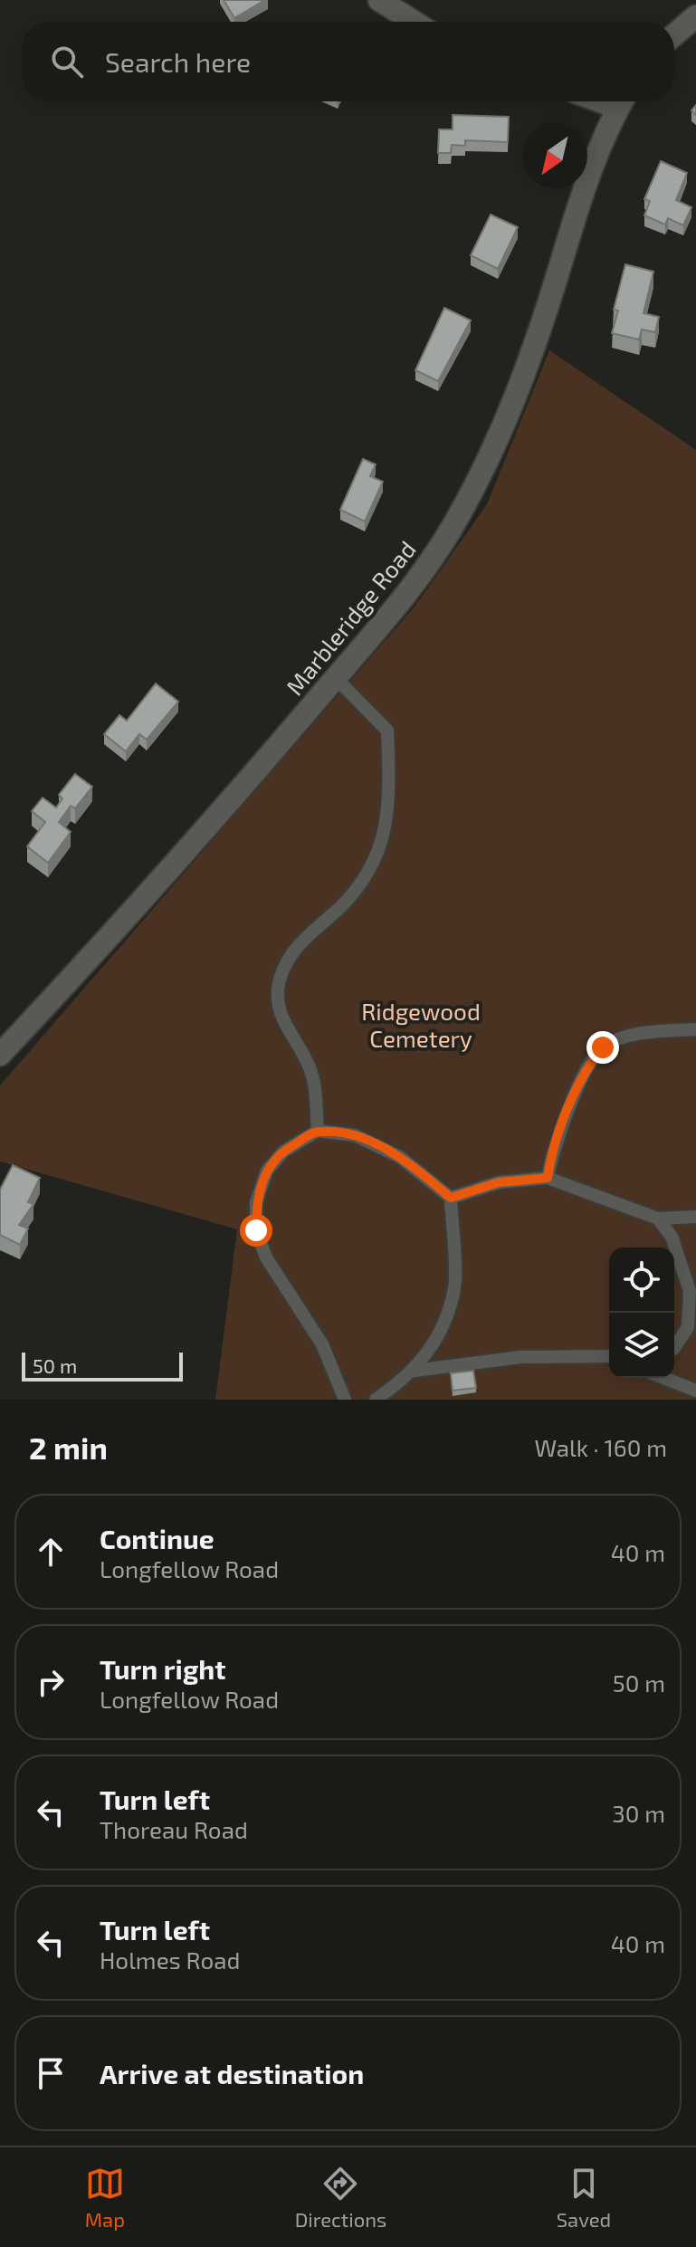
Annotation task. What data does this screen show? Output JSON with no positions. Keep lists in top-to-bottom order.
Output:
{
  "streets": {
    "street": ["Marbleridge Road"]
  },
  "parks": ["Ridgewood Cemetery"],
  "scale_bar": "50 m",
  "north": "bottom left",
  "page": {
    "search": "Search here",
    "scale": "50 m",
    "heading": ["2 min", "Walk · 160 m"],
    "list": [
      ["Continue", "Longfellow Road", "40 m"],
      ["Turn right", "Longfellow Road", "50 m"],
      ["Turn left", "Thoreau Road", "30 m"],
      ["Turn left", "Holmes Road", "40 m"],
      "Arrive at destination"
    ],
    "nav": ["Map", "Directions", "Saved"]
  }
}
